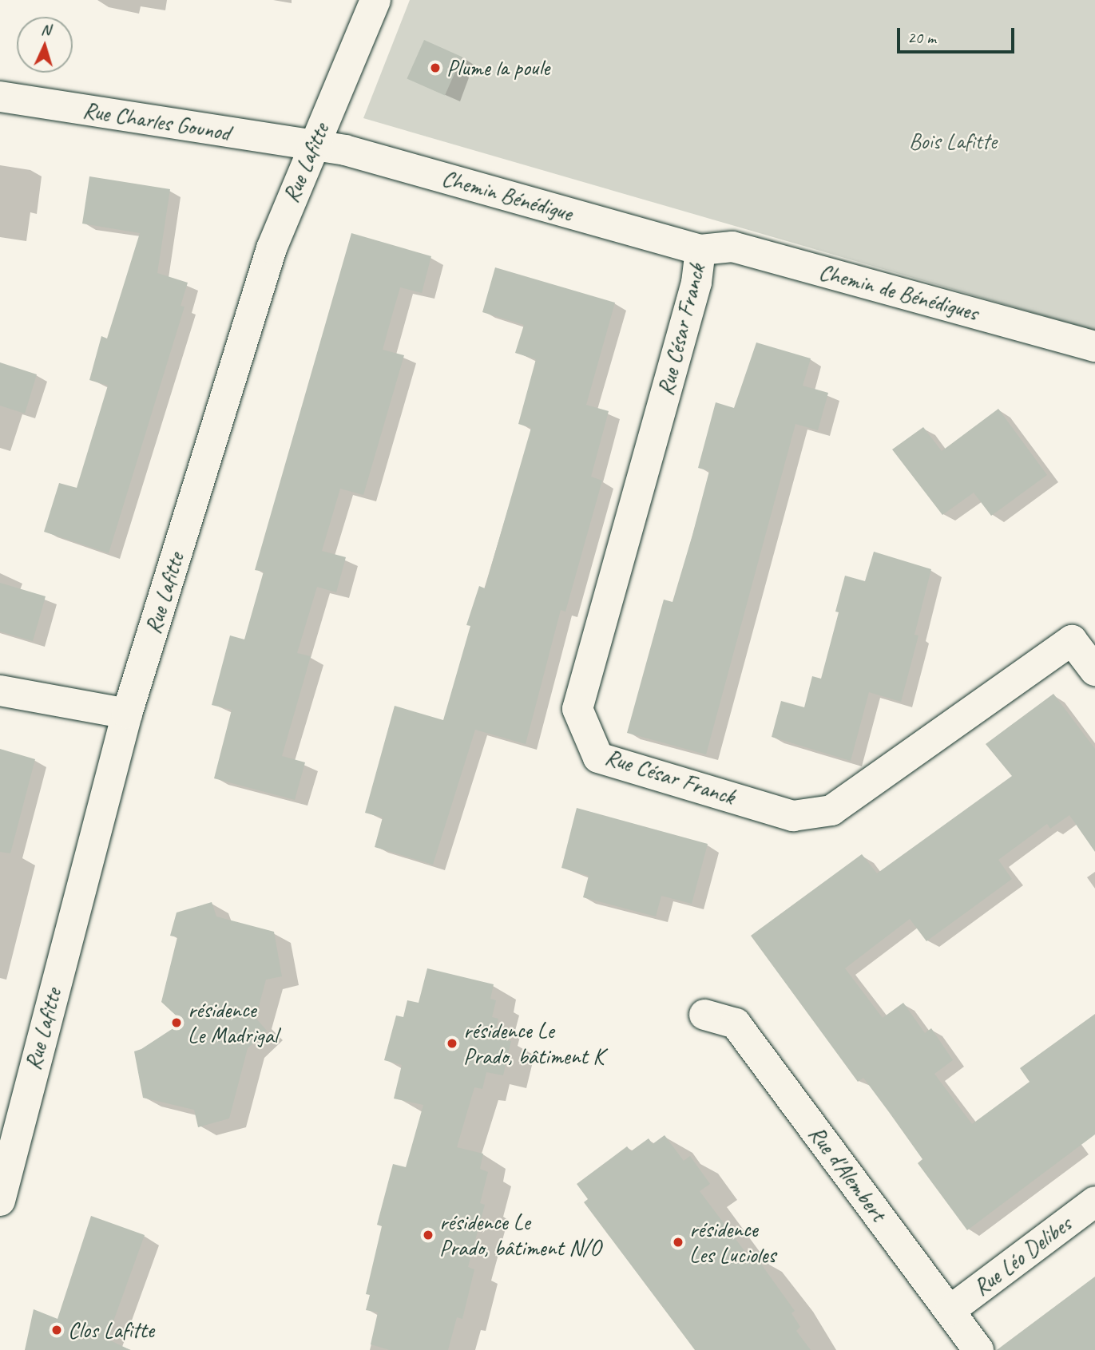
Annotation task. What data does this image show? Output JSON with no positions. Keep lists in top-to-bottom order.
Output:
{
  "streets": {
    "street": [
      "Rue Charles Gounod",
      "Rue Lafitte",
      "Chemin Bénédigue",
      "Chemin de Bénédigues",
      "Rue César Franck",
      "Rue d'Alembert",
      "Rue Léo Delibes"
    ]
  },
  "crossings": [
    ["Rue Charles Gounod", "Rue Lafitte"],
    ["Rue Charles Gounod", "Chemin Bénédigue"],
    ["Rue Lafitte", "Chemin Bénédigue"],
    ["Chemin Bénédigue", "Chemin de Bénédigues"],
    ["Chemin Bénédigue", "Rue César Franck"],
    ["Chemin de Bénédigues", "Rue César Franck"],
    ["Rue d'Alembert", "Rue Léo Delibes"]
  ],
  "parks": ["Bois Lafitte"],
  "places": [
    "Plume la poule",
    "résidence Le Madrigal",
    "résidence Le Prado, bâtiment K",
    "résidence Le Prado, bâtiment N/O",
    "résidence Les Lucioles",
    "Clos Lafitte"
  ],
  "scale_bar": "20 m",
  "north": "top"
}
